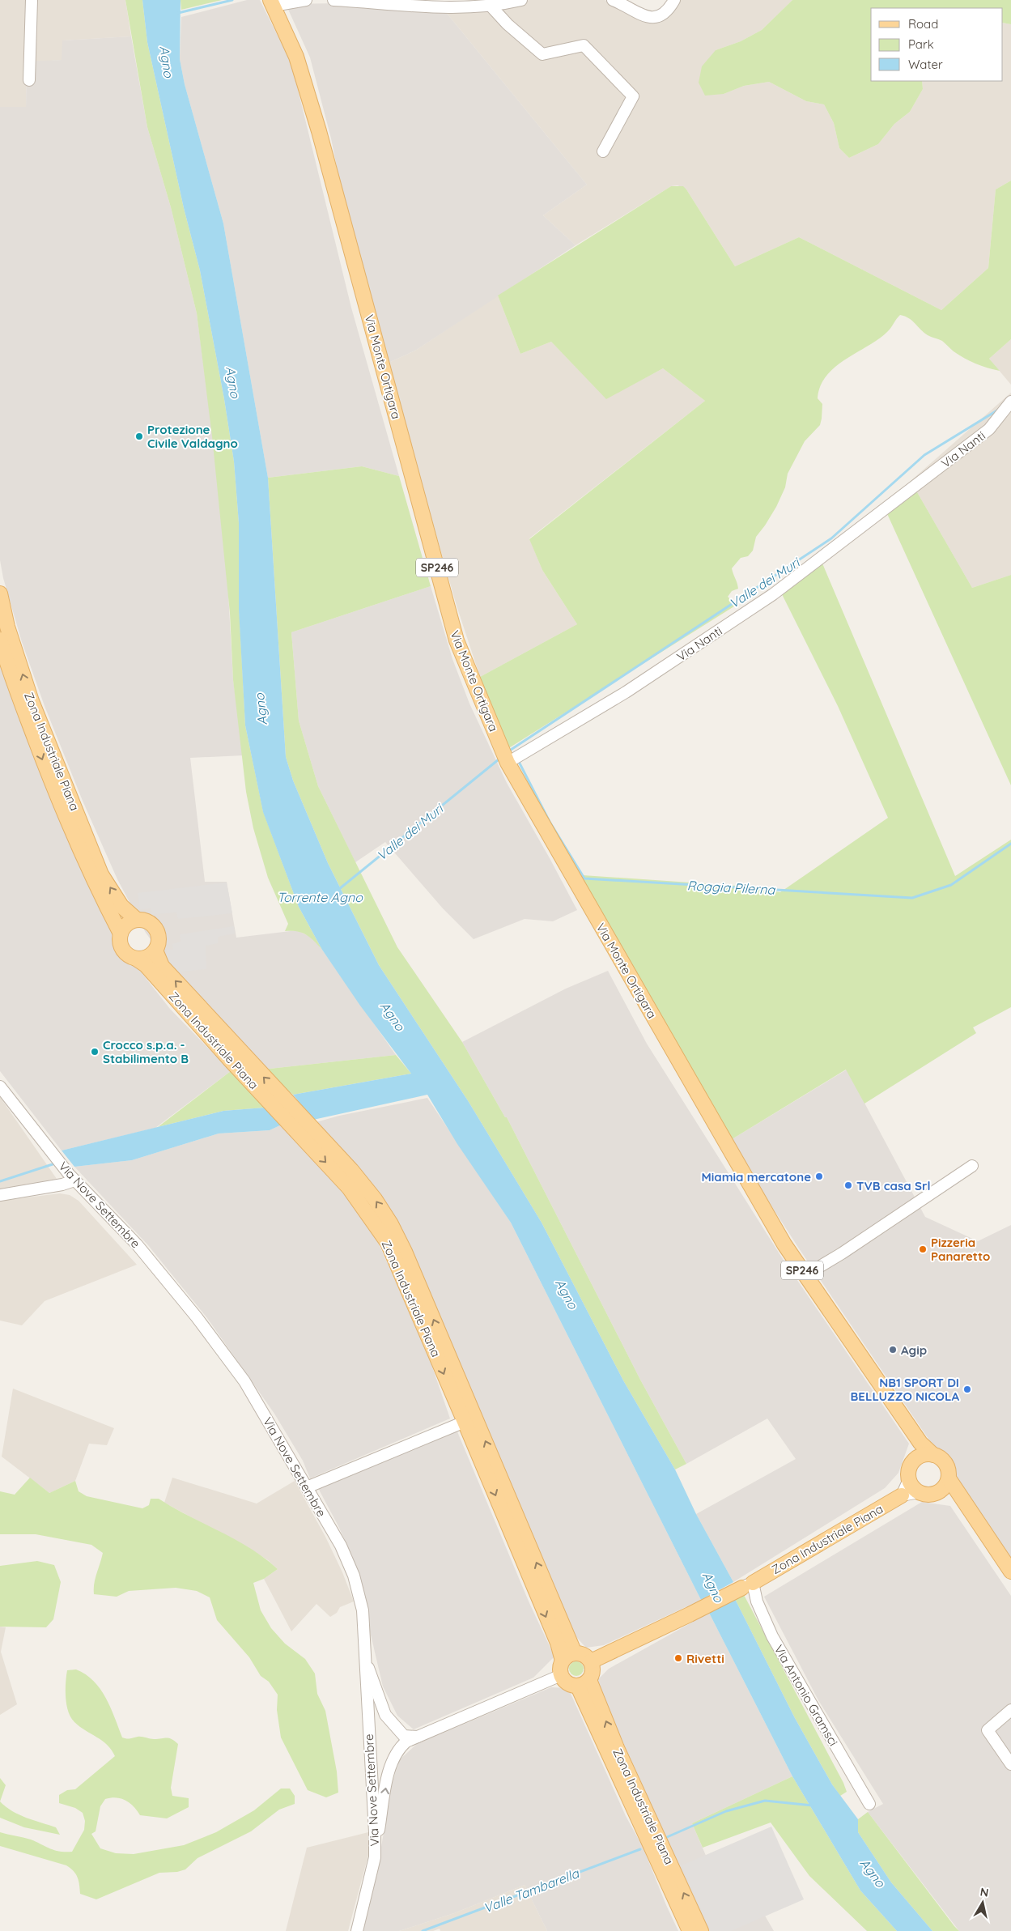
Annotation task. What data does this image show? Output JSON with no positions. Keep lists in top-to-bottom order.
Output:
{
  "streets": {
    "main road": ["Via Monte Ortigara", "SP246", "Zona Industriale Piana"],
    "street": ["Via Nanti", "Via Nove Settembre", "Via Antonio Gramsci"]
  },
  "crossings": [
    ["Via Monte Ortigara", "Via Nanti"],
    ["Zona Industriale Piana", "Via Antonio Gramsci"]
  ],
  "water": [
    "Agno",
    "Valle dei Muri",
    "Roggia Pilerna",
    "Torrente Agno",
    "Valle Tambarella"
  ],
  "places": [
    "Protezione Civile Valdagno",
    "Crocco s.p.a. - Stabilimento B",
    "Miamia mercatone",
    "TVB casa Srl",
    "Pizzeria Panaretto",
    "Agip",
    "NB1 SPORT DI BELLUZZO NICOLA",
    "Rivetti"
  ],
  "legend": ["Road", "Park", "Water"],
  "north": "top"
}
